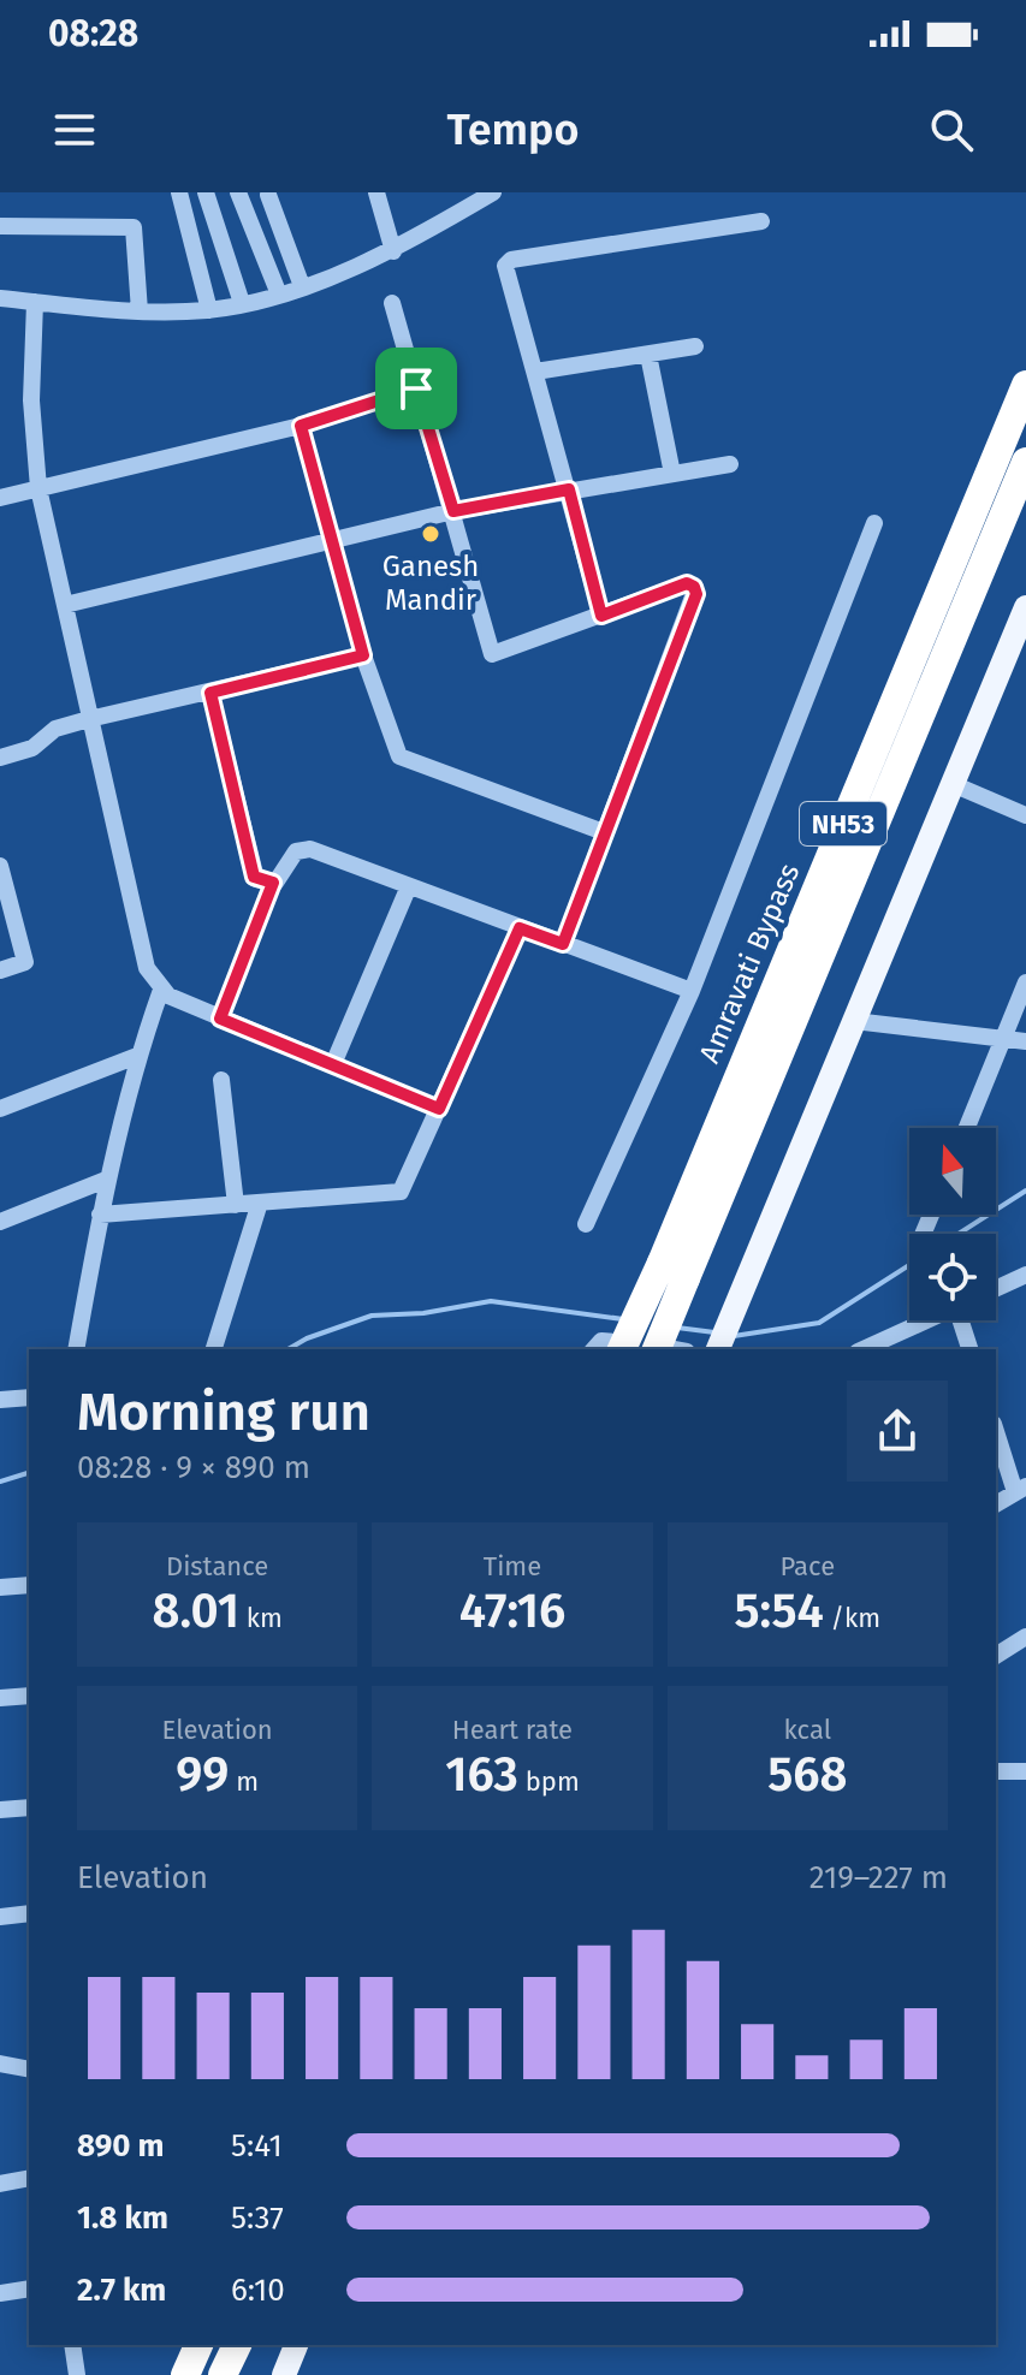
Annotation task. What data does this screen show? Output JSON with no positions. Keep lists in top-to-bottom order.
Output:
{
  "streets": {
    "highway": ["NH53", "Amravati Bypass"]
  },
  "places": ["Ganesh Mandir"],
  "north": "top",
  "page": {
    "status": "08:28",
    "header": "Tempo",
    "heading": ["Morning run", "08:28 · 9 × 890 m"],
    "stats": [
      ["Distance", "8.01 km"],
      ["Time", "47:16"],
      ["Pace", "5:54 /km"],
      ["Elevation", "99 m"],
      ["Heart rate", "163 bpm"],
      ["kcal", "568"]
    ],
    "chart": ["Elevation", "219–227 m"],
    "list": [
      {
        "name": "890 m",
        "note": "5:41"
      },
      {
        "name": "1.8 km",
        "note": "5:37"
      },
      {
        "name": "2.7 km",
        "note": "6:10"
      }
    ]
  }
}
